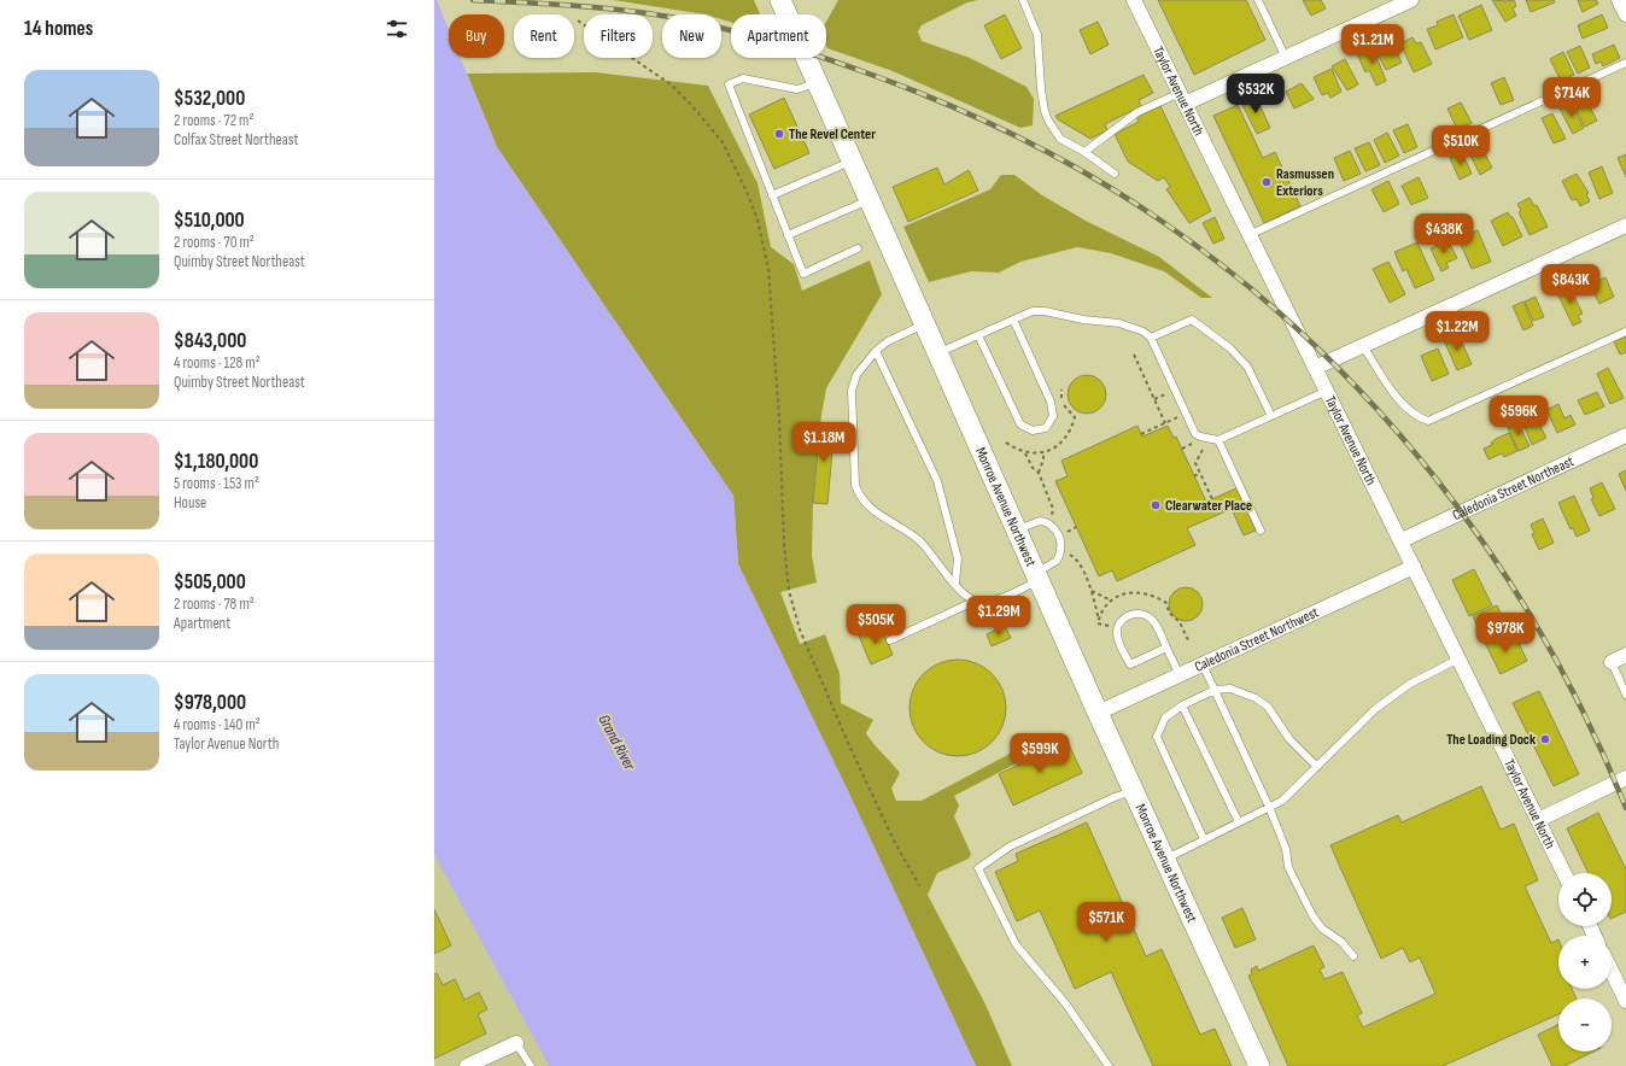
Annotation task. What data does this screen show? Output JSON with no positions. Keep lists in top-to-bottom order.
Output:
{
  "streets": {
    "main road": ["Monroe Avenue Northwest"],
    "street": ["Taylor Avenue North", "Caledonia Street Northeast", "Caledonia Street Northwest"]
  },
  "crossings": [
    ["Taylor Avenue North", "Caledonia Street Northeast"],
    ["Taylor Avenue North", "Caledonia Street Northwest"],
    ["Monroe Avenue Northwest", "Caledonia Street Northwest"]
  ],
  "water": ["Grand River"],
  "places": [
    "The Revel Center",
    "Rasmussen Exteriors",
    "Clearwater Place",
    "The Loading Dock"
  ],
  "page": {
    "heading": "14 homes",
    "chip": [
      "Buy",
      "Rent",
      "Filters",
      "New",
      "Apartment"
    ],
    "price": [
      "$1.21M",
      "$532K",
      "$714K",
      "$510K",
      "$438K",
      "$843K",
      "$1.22M",
      "$596K",
      "$1.18M",
      "$1.29M",
      "$505K",
      "$978K",
      "$599K",
      "$571K"
    ],
    "list": [
      {
        "name": "$532,000",
        "note": "2 rooms · 72 m² · Colfax Street Northeast"
      },
      {
        "name": "$510,000",
        "note": "2 rooms · 70 m² · Quimby Street Northeast"
      },
      {
        "name": "$843,000",
        "note": "4 rooms · 128 m² · Quimby Street Northeast"
      },
      {
        "name": "$1,180,000",
        "note": "5 rooms · 153 m² · House"
      },
      {
        "name": "$505,000",
        "note": "2 rooms · 78 m² · Apartment"
      },
      {
        "name": "$978,000",
        "note": "4 rooms · 140 m² · Taylor Avenue North"
      }
    ],
    "map_buttons": ["+", "−"]
  }
}
